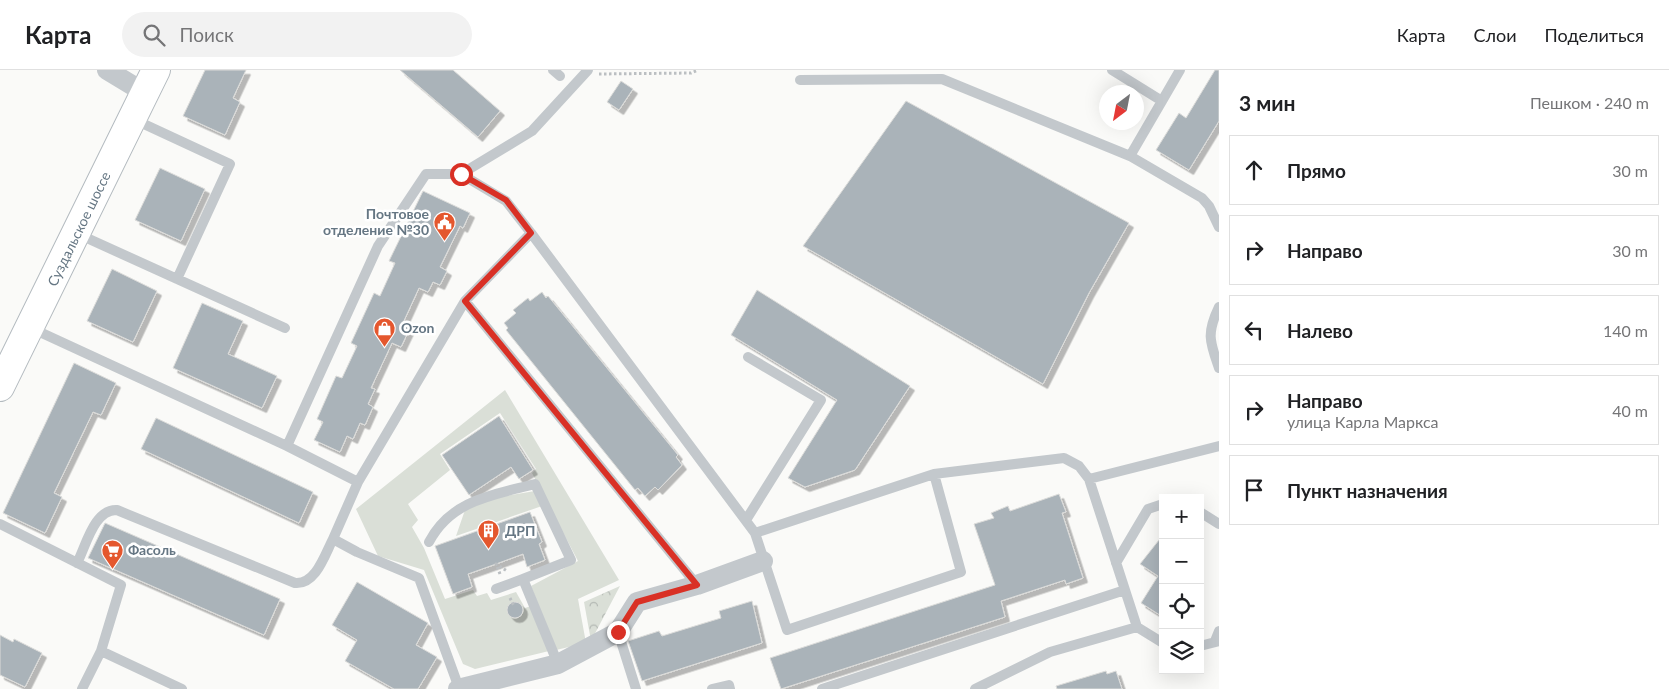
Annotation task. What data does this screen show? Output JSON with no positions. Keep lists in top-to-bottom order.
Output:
{
  "streets": {
    "main road": ["Суздальское шоссе"]
  },
  "places": {
    "public building": ["Почтовое отделение №30"],
    "shop": ["Ozon"],
    "building": ["ДРП"],
    "supermarket": ["Фасоль"]
  },
  "north": "bottom left",
  "page": {
    "header": "Карта",
    "search": "Поиск",
    "nav": ["Карта", "Слои", "Поделиться"],
    "heading": ["3 мин", "Пешком · 240 m"],
    "list": [
      ["Прямо", "30 m"],
      ["Направо", "30 m"],
      ["Налево", "140 m"],
      ["Направо", "улица Карла Маркса", "40 m"],
      "Пункт назначения"
    ],
    "map_buttons": ["+", "−"]
  }
}
